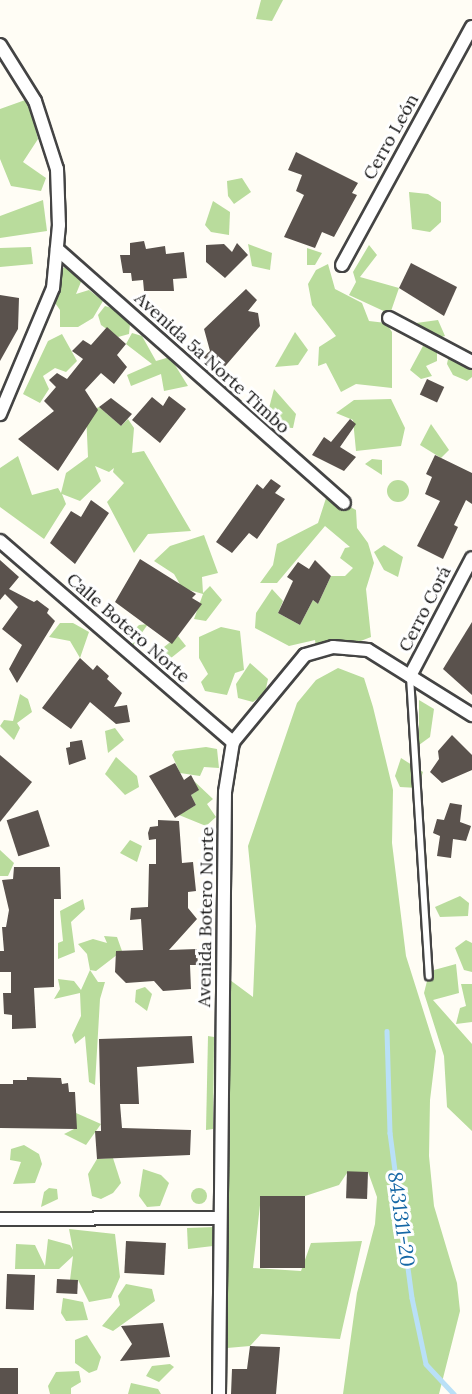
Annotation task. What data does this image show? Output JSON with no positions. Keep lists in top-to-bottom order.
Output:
{
  "streets": {
    "street": [
      "Cerro León",
      "Avenida 5a Norte Timbo",
      "Cerro Corá",
      "Calle Botero Norte",
      "Avenida Botero Norte"
    ]
  },
  "crossings": [
    ["Calle Botero Norte", "Avenida Botero Norte"]
  ],
  "water": ["8431311-20"]
}
